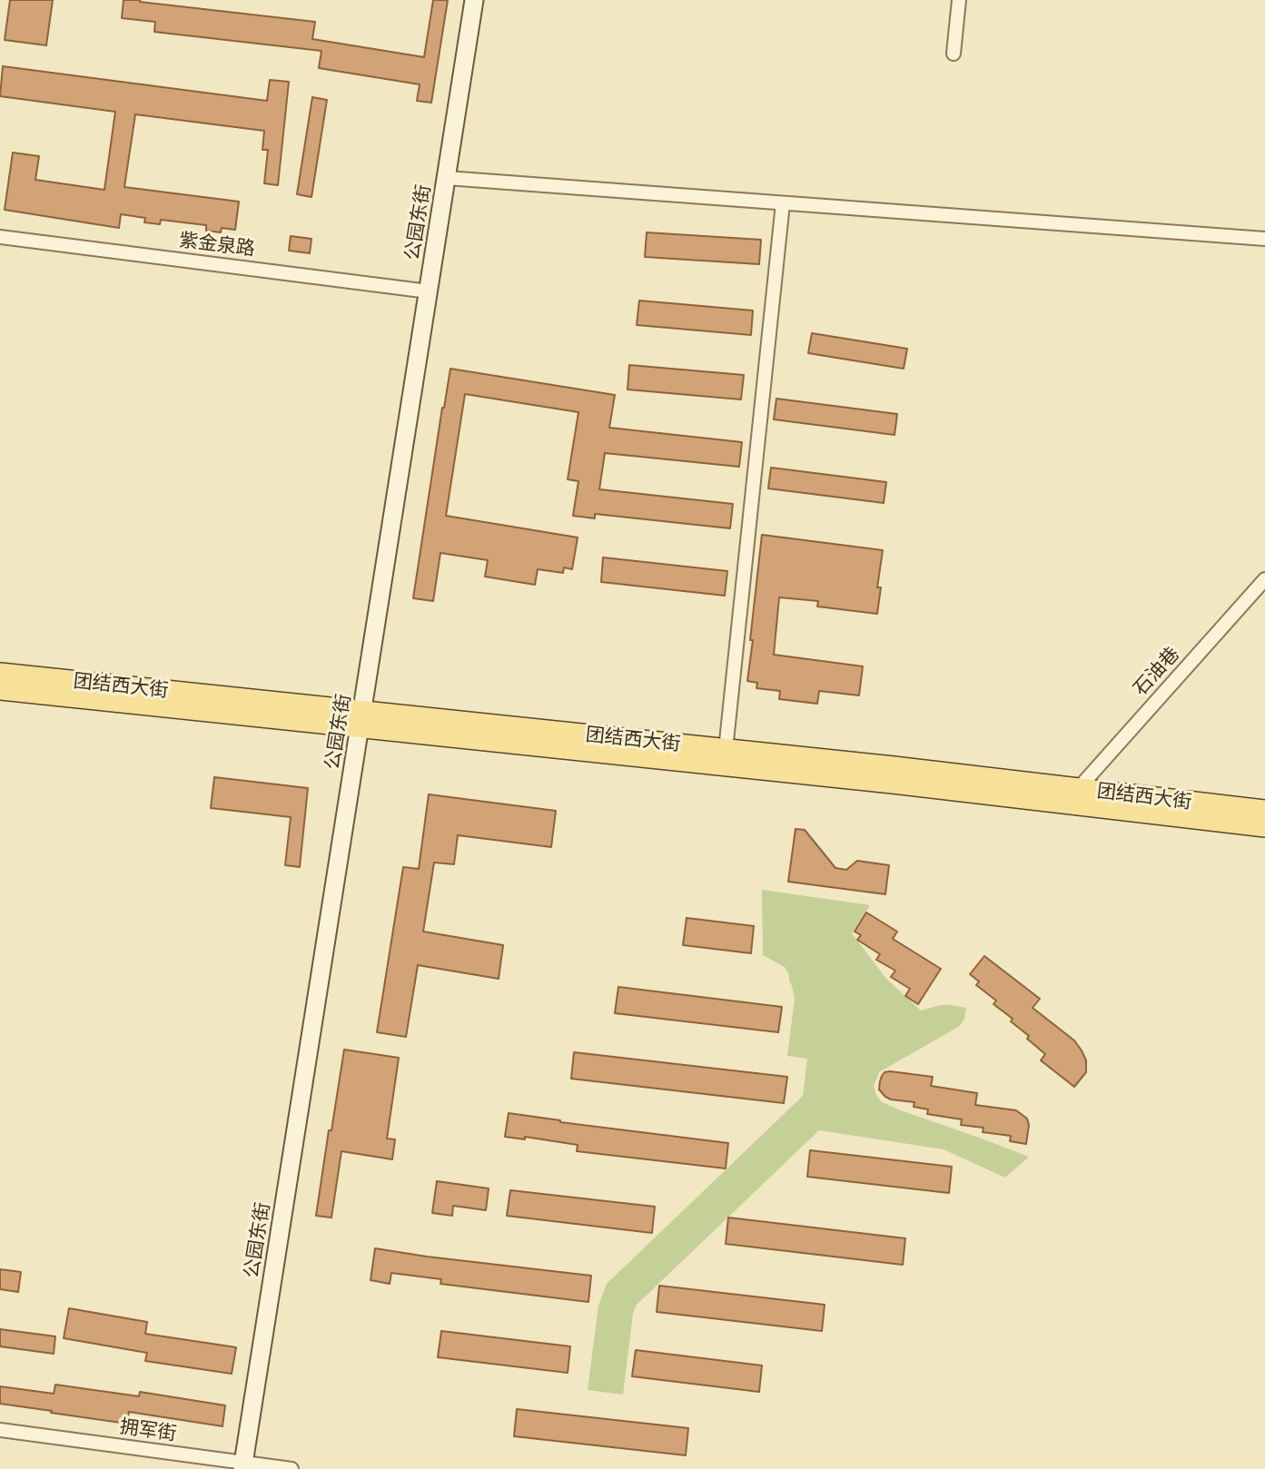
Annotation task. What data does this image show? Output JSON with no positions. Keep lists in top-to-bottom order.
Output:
{
  "streets": {
    "main road": ["团结西大街"],
    "street": [
      "公园东街",
      "紫金泉路",
      "石油巷",
      "拥军街"
    ]
  },
  "crossings": [
    ["公园东街", "紫金泉路"],
    ["公园东街", "团结西大街"],
    ["公园东街", "拥军街"],
    ["石油巷", "团结西大街"]
  ]
}
